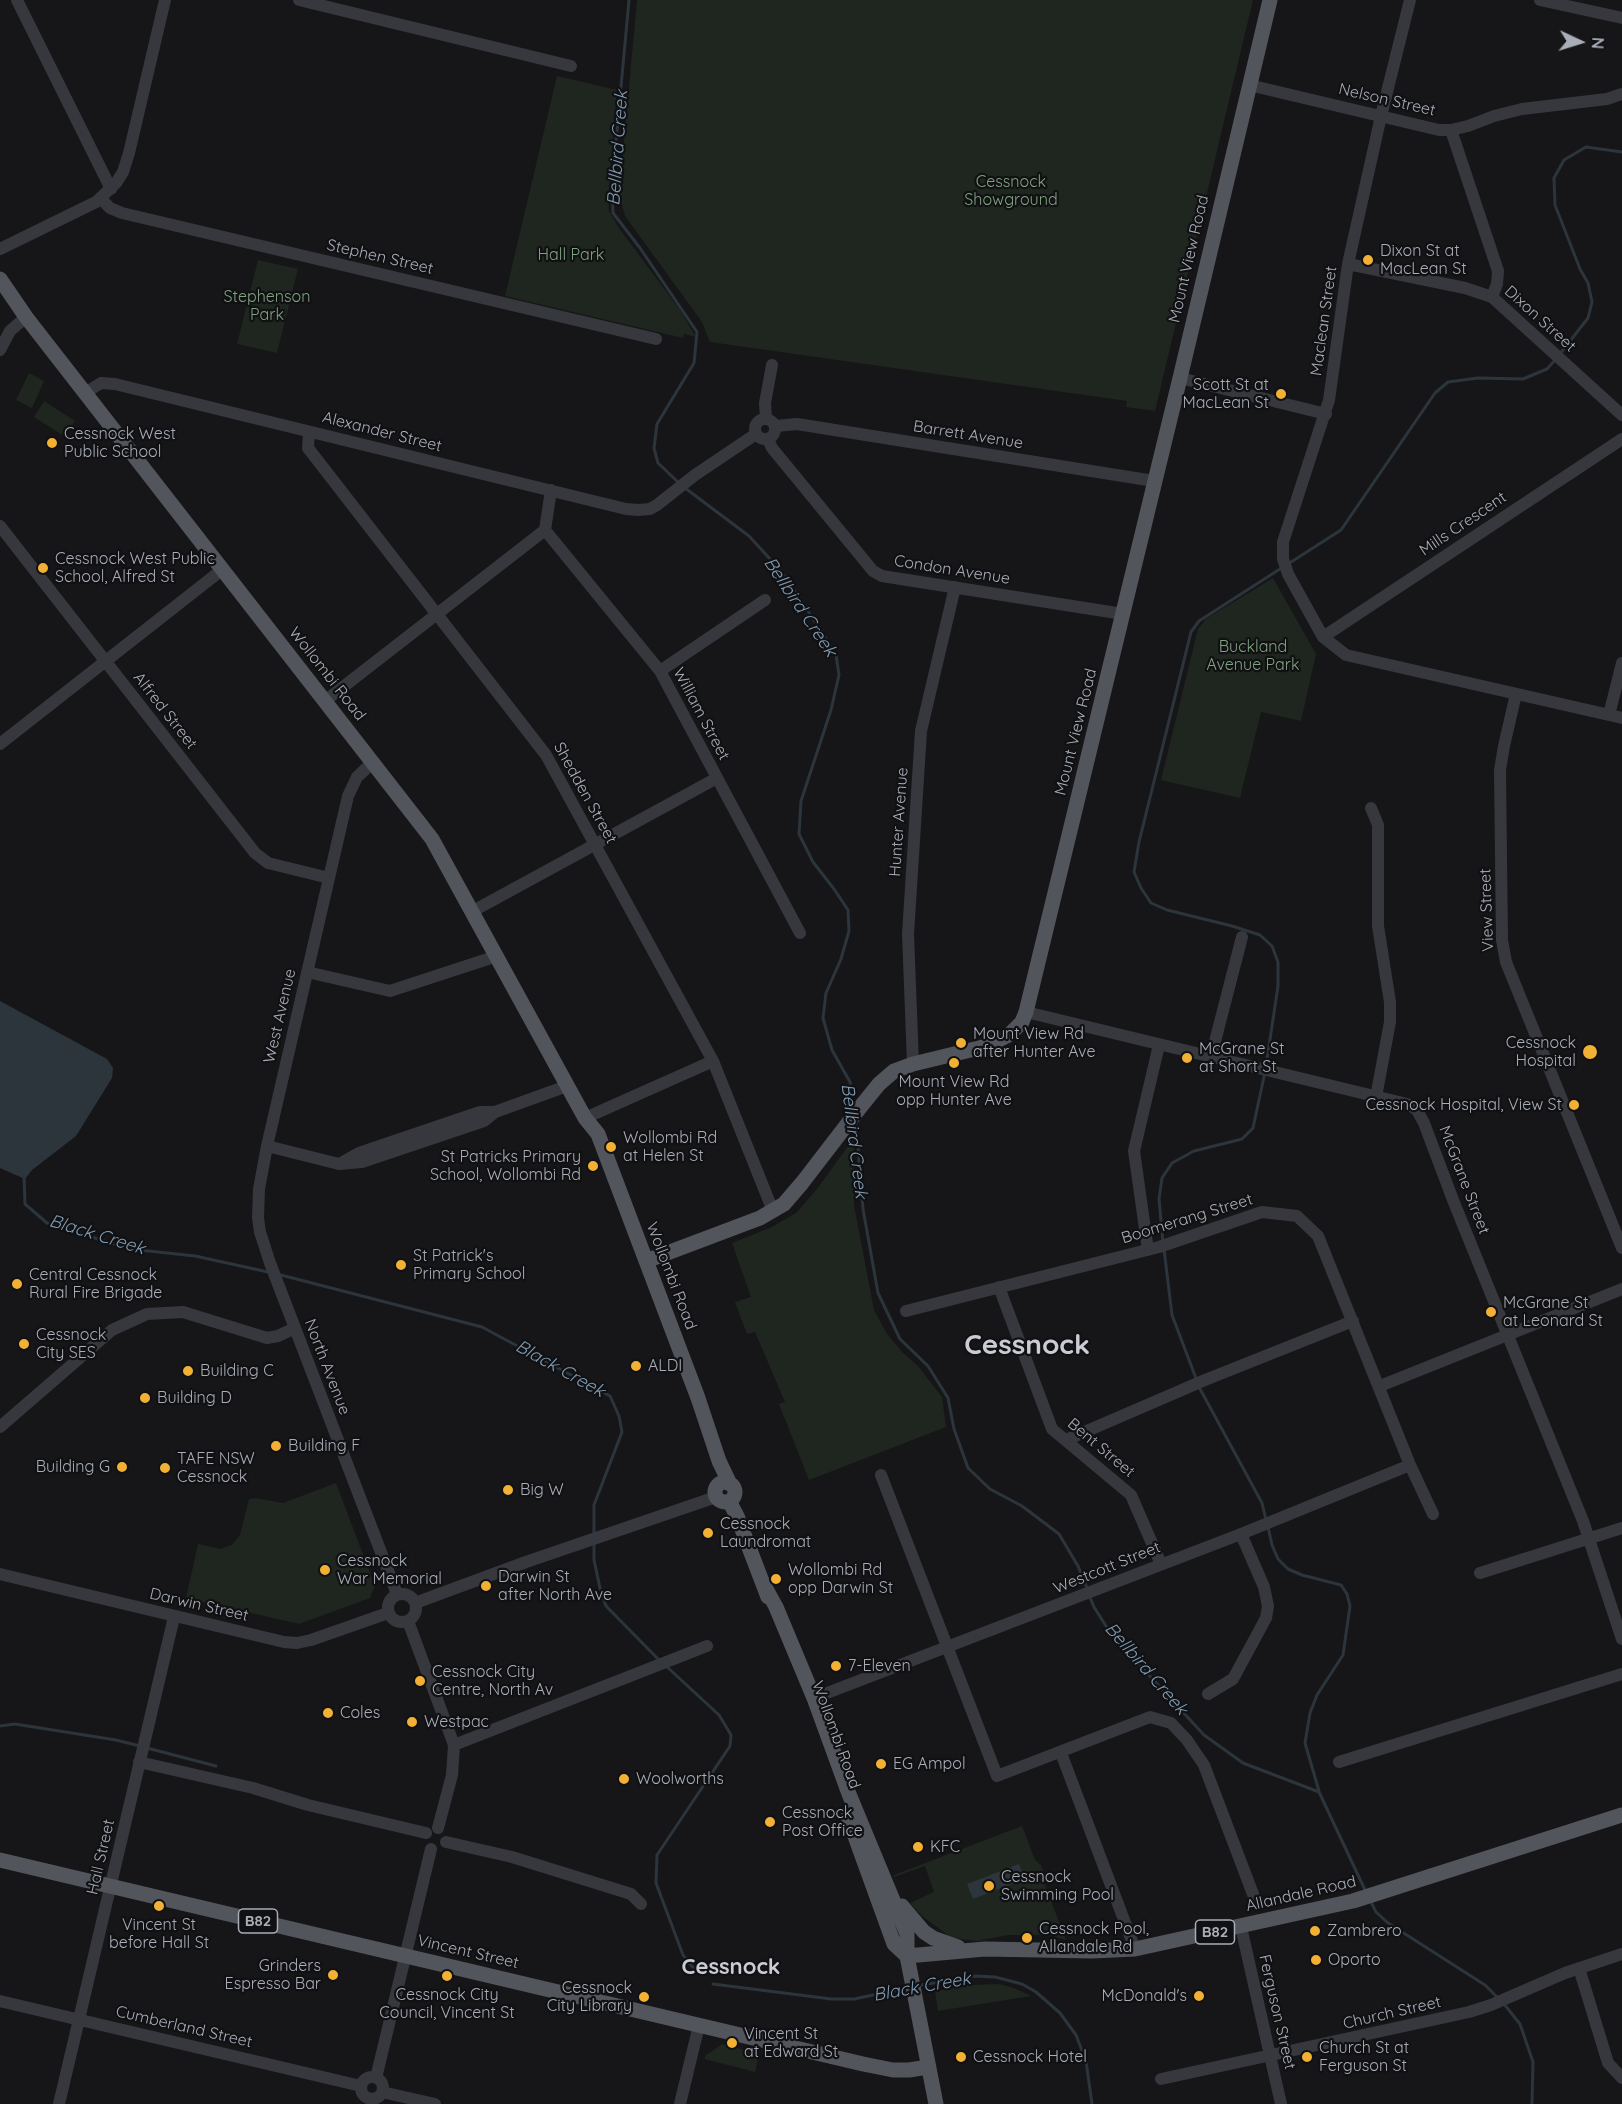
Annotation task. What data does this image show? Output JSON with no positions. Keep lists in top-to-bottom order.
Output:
{
  "streets": {
    "main road": [
      "Mount View Road",
      "Wollombi Road",
      "Allandale Road",
      "B82",
      "Vincent Street"
    ],
    "street": [
      "Nelson Street",
      "Stephen Street",
      "Dixon Street",
      "Maclean Street",
      "Alexander Street",
      "Barrett Avenue",
      "Mills Crescent",
      "Condon Avenue",
      "Alfred Street",
      "William Street",
      "Shedden Street",
      "Hunter Avenue",
      "View Street",
      "West Avenue",
      "McGrane Street",
      "Boomerang Street",
      "North Avenue",
      "Bent Street",
      "Westcott Street",
      "Darwin Street",
      "Hall Street",
      "Ferguson Street",
      "Church Street",
      "Cumberland Street"
    ]
  },
  "crossings": [
    ["Nelson Street", "Mount View Road"],
    ["Nelson Street", "Maclean Street"],
    ["Mount View Road", "Barrett Avenue"],
    ["Mount View Road", "Condon Avenue"],
    ["Mount View Road", "Wollombi Road"],
    ["Mount View Road", "Shedden Street"],
    ["Mount View Road", "Hunter Avenue"],
    ["Mount View Road", "McGrane Street"],
    ["Dixon Street", "Maclean Street"],
    ["Maclean Street", "Mills Crescent"],
    ["Alexander Street", "Condon Avenue"],
    ["Alexander Street", "Wollombi Road"],
    ["Alexander Street", "Shedden Street"],
    ["Condon Avenue", "Hunter Avenue"],
    ["Wollombi Road", "West Avenue"],
    ["Wollombi Road", "Westcott Street"],
    ["Wollombi Road", "Allandale Road"],
    ["Alfred Street", "West Avenue"],
    ["West Avenue", "North Avenue"],
    ["Boomerang Street", "Bent Street"],
    ["Boomerang Street", "Westcott Street"],
    ["North Avenue", "Darwin Street"],
    ["Bent Street", "Westcott Street"],
    ["Darwin Street", "Hall Street"],
    ["Hall Street", "Vincent Street"],
    ["Hall Street", "Cumberland Street"],
    ["Allandale Road", "Ferguson Street"],
    ["Ferguson Street", "Church Street"]
  ],
  "districts": ["Cessnock", "Cessnock"],
  "water": ["Bellbird Creek", "Black Creek"],
  "parks": [
    "Cessnock Showground",
    "Hall Park",
    "Stephenson Park",
    "Buckland Avenue Park"
  ],
  "places": [
    "Dixon St at MacLean St",
    "Scott St at MacLean St",
    "Cessnock West Public School",
    "Cessnock West Public School, Alfred St",
    "Mount View Rd after Hunter Ave",
    "Cessnock Hospital",
    "McGrane St at Short St",
    "Mount View Rd opp Hunter Ave",
    "Cessnock Hospital, View St",
    "Wollombi Rd at Helen St",
    "St Patricks Primary School, Wollombi Rd",
    "St Patrick's Primary School",
    "Central Cessnock Rural Fire Brigade",
    "McGrane St at Leonard St",
    "Cessnock City SES",
    "ALDI",
    "Building C",
    "Building D",
    "Building F",
    "Building G",
    "TAFE NSW Cessnock",
    "Big W",
    "Cessnock Laundromat",
    "Cessnock War Memorial",
    "Wollombi Rd opp Darwin St",
    "Darwin St after North Ave",
    "7-Eleven",
    "Cessnock City Centre, North Av",
    "Coles",
    "Westpac",
    "EG Ampol",
    "Woolworths",
    "Cessnock Post Office",
    "KFC",
    "Cessnock Swimming Pool",
    "Vincent St before Hall St",
    "Zambrero",
    "Cessnock Pool, Allandale Rd",
    "Oporto",
    "Grinders Espresso Bar",
    "Cessnock City Council, Vincent St",
    "McDonald's",
    "Cessnock City Library",
    "Vincent St at Edward St",
    "Cessnock Hotel",
    "Church St at Ferguson St"
  ],
  "north": "right"
}
